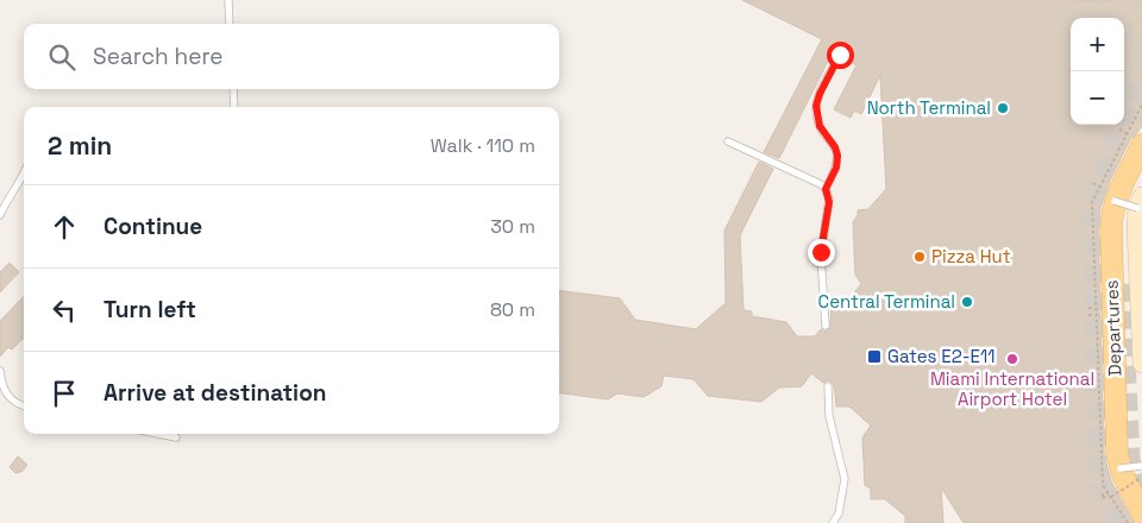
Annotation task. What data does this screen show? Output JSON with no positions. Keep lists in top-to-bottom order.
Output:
{
  "streets": {
    "main road": ["Departures"]
  },
  "places": {
    "other": [
      "North Terminal",
      "Pizza Hut",
      "Central Terminal",
      "Miami International Airport Hotel"
    ],
    "transit": ["Gates E2-E11"]
  },
  "page": {
    "map_buttons": ["+", "−"],
    "search": "Search here",
    "heading": ["2 min", "Walk · 110 m"],
    "list": [
      ["Continue", "30 m"],
      ["Turn left", "80 m"],
      "Arrive at destination"
    ]
  }
}
